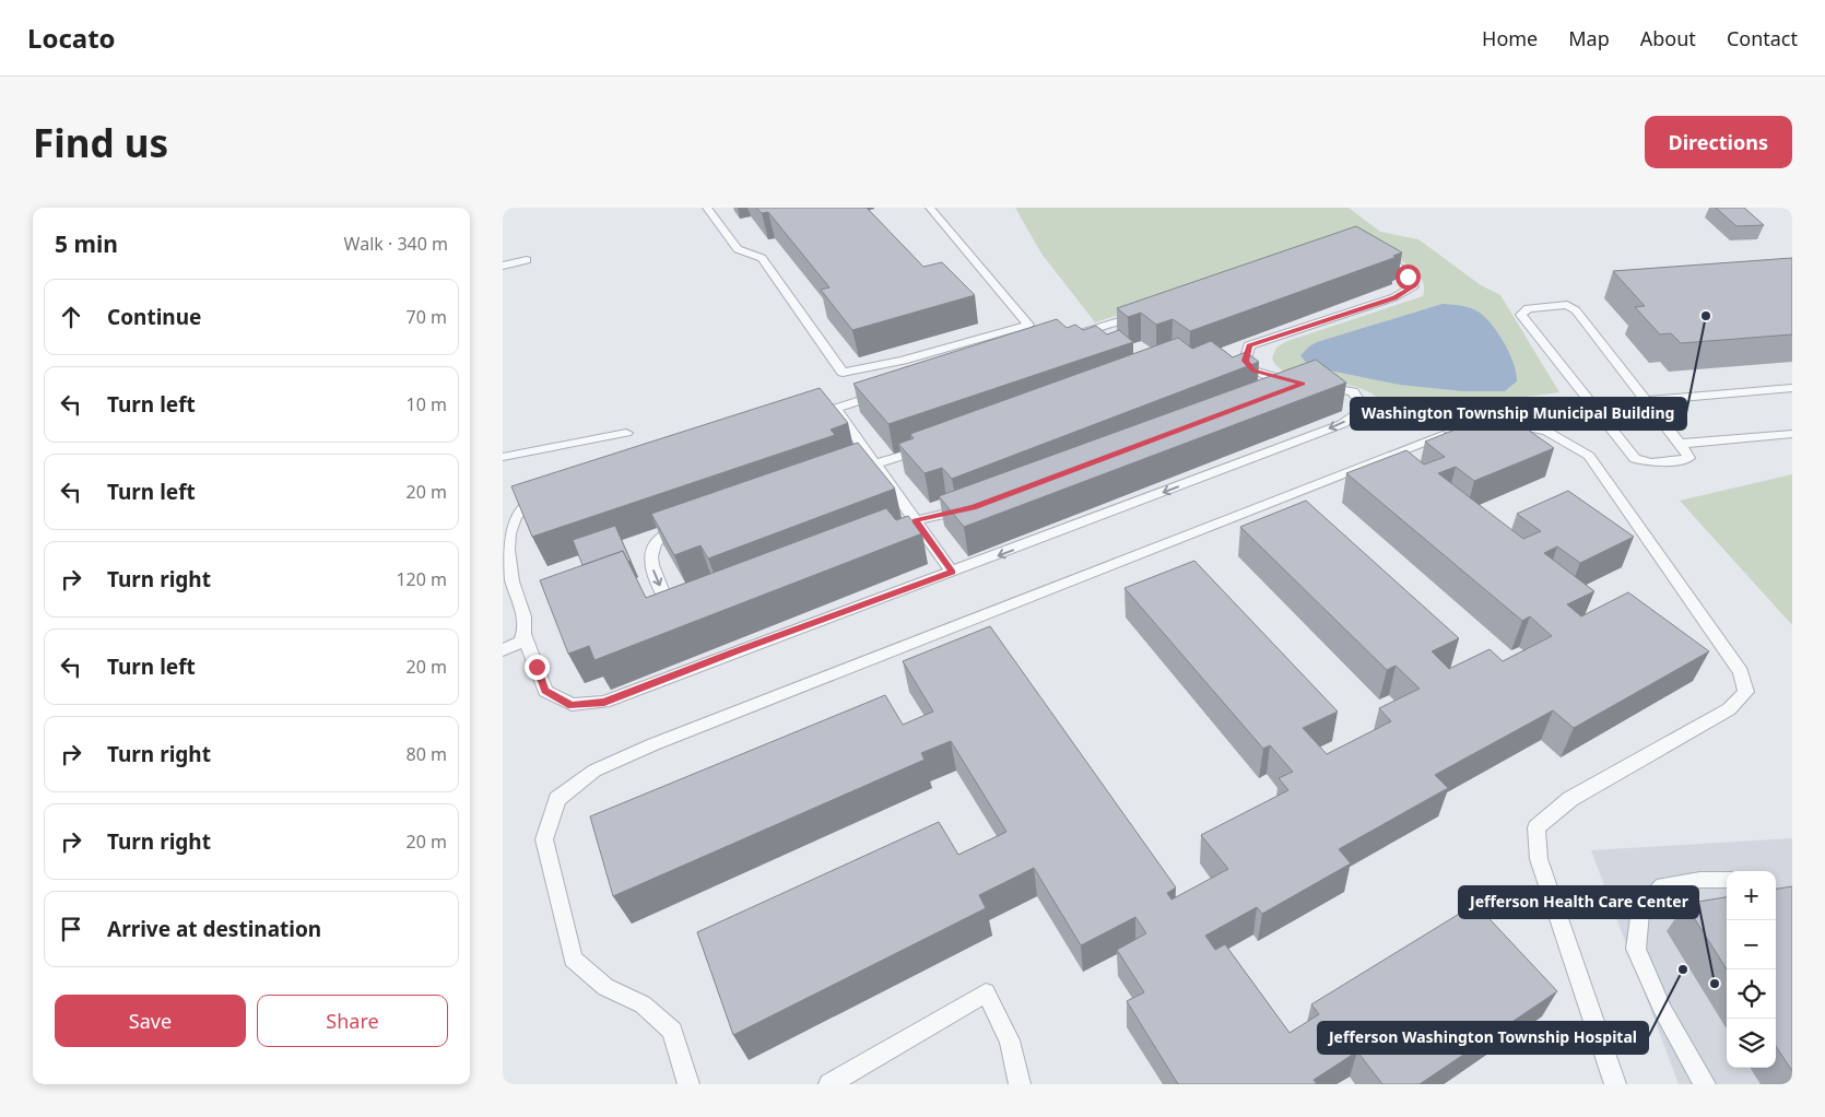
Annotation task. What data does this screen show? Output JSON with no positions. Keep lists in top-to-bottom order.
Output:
{
  "places": ["Washington Township Municipal Building", "Jefferson Washington Township Hospital", "Jefferson Health Care Center"],
  "page": {
    "header": "Locato",
    "nav": [
      "Home",
      "Map",
      "About",
      "Contact"
    ],
    "buttons": [
      "Directions",
      ["Save", "Share"]
    ],
    "title": "Find us",
    "heading": ["5 min", "Walk · 340 m"],
    "list": [
      ["Continue", "70 m"],
      ["Turn left", "10 m"],
      ["Turn left", "20 m"],
      ["Turn right", "120 m"],
      ["Turn left", "20 m"],
      ["Turn right", "80 m"],
      ["Turn right", "20 m"],
      "Arrive at destination"
    ],
    "map_buttons": ["+", "−"]
  }
}
